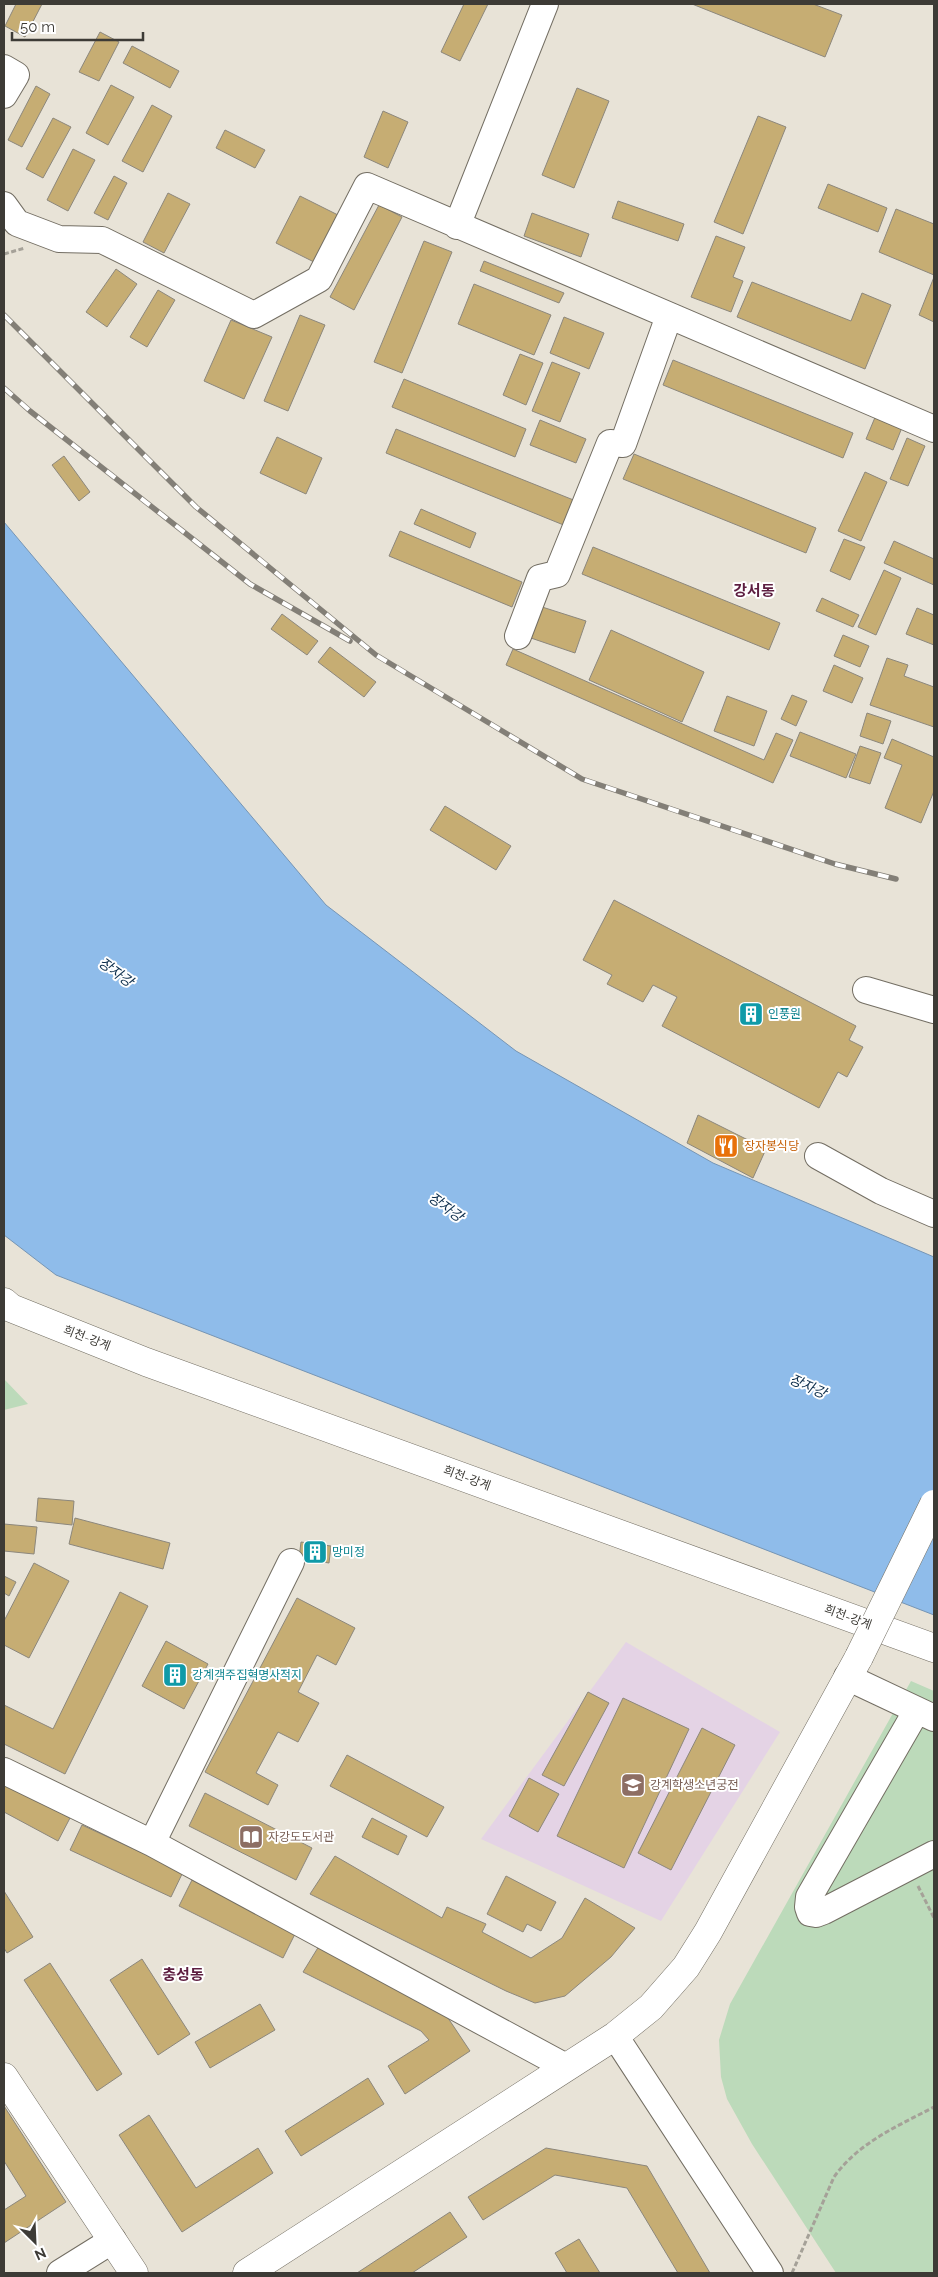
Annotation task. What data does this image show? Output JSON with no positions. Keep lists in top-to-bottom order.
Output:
{
  "streets": {
    "main road": ["희천-강계"]
  },
  "districts": ["강서동", "충성동"],
  "water": ["장자강"],
  "places": {
    "building": ["인풍원", "망미정", "강계객주집혁명사적지"],
    "restaurant": ["장자봉식당"],
    "school or university": ["강계학생소년궁전"],
    "library": ["자강도도서관"]
  },
  "scale_bar": "50 m",
  "north": "bottom right"
}
